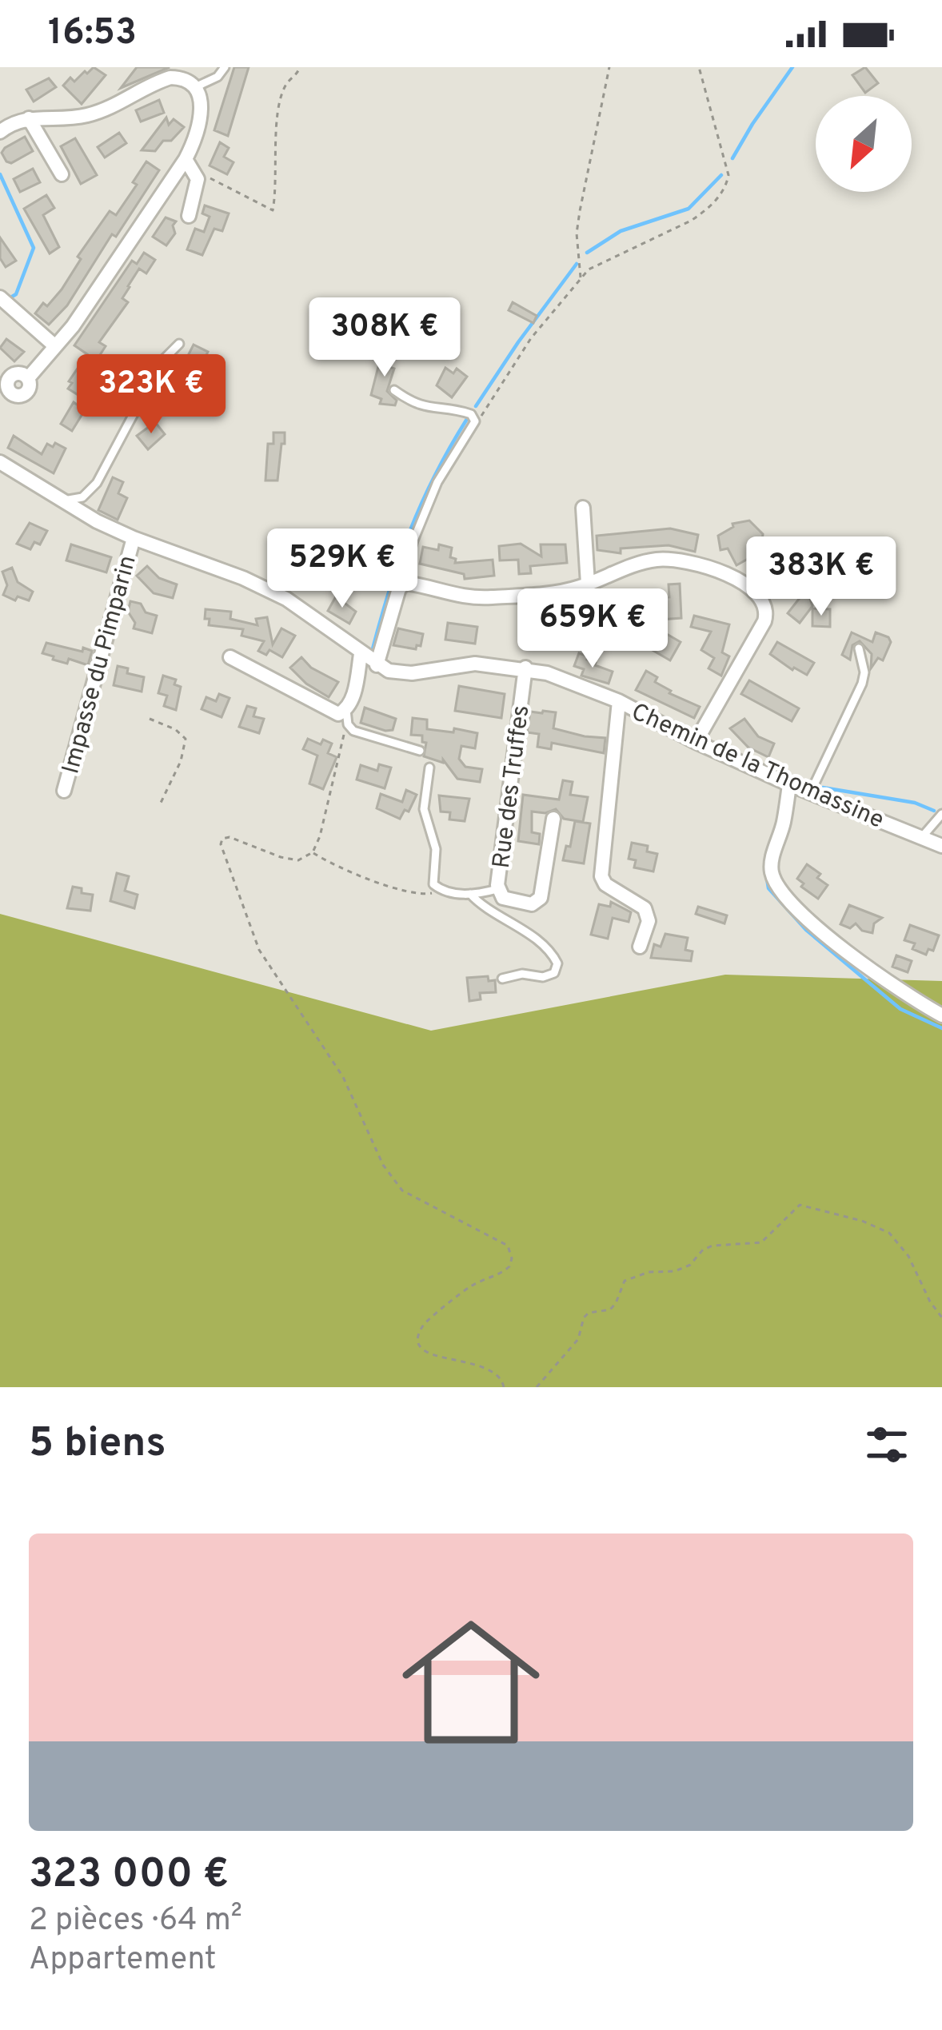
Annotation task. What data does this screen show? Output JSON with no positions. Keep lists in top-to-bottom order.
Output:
{
  "streets": {
    "street": ["Impasse du Pimparin", "Chemin de la Thomassine", "Rue des Truffes"]
  },
  "crossings": [
    ["Chemin de la Thomassine", "Rue des Truffes"]
  ],
  "north": "bottom left",
  "page": {
    "status": "16:53",
    "price": [
      "308K €",
      "323K €",
      "529K €",
      "383K €",
      "659K €"
    ],
    "heading": "5 biens",
    "list": [
      {
        "name": "323 000 €",
        "note": "2 pièces · 64 m² · Appartement"
      }
    ]
  }
}
